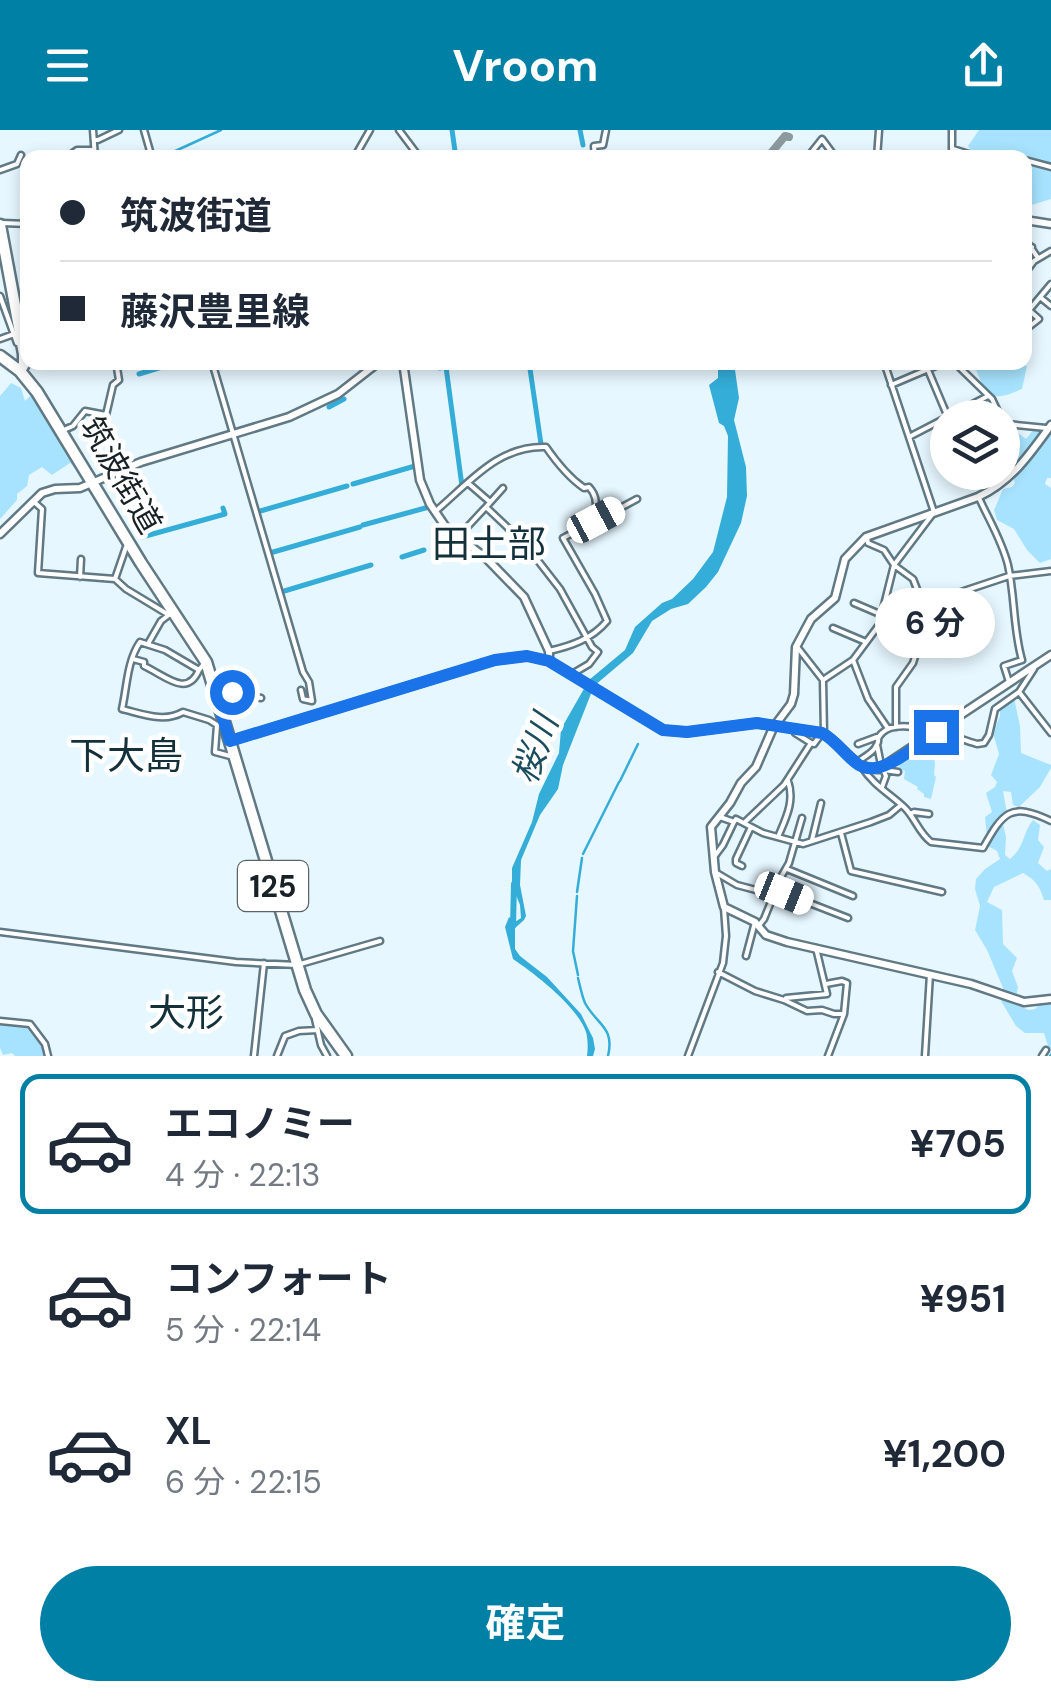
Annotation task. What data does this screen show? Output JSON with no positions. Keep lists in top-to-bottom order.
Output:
{
  "streets": {
    "highway": ["筑波街道", "125"]
  },
  "districts": ["田土部", "下大島", "大形"],
  "water": ["桜川"],
  "page": {
    "header": "Vroom",
    "banner": ["筑波街道", "藤沢豊里線"],
    "bubble": "6 分",
    "list": [
      {
        "name": "エコノミー",
        "note": "4 分 · 22:13",
        "value": "¥705"
      },
      {
        "name": "コンフォート",
        "note": "5 分 · 22:14",
        "value": "¥951"
      },
      {
        "name": "XL",
        "note": "6 分 · 22:15",
        "value": "¥1,200"
      }
    ],
    "buttons": "確定"
  }
}
